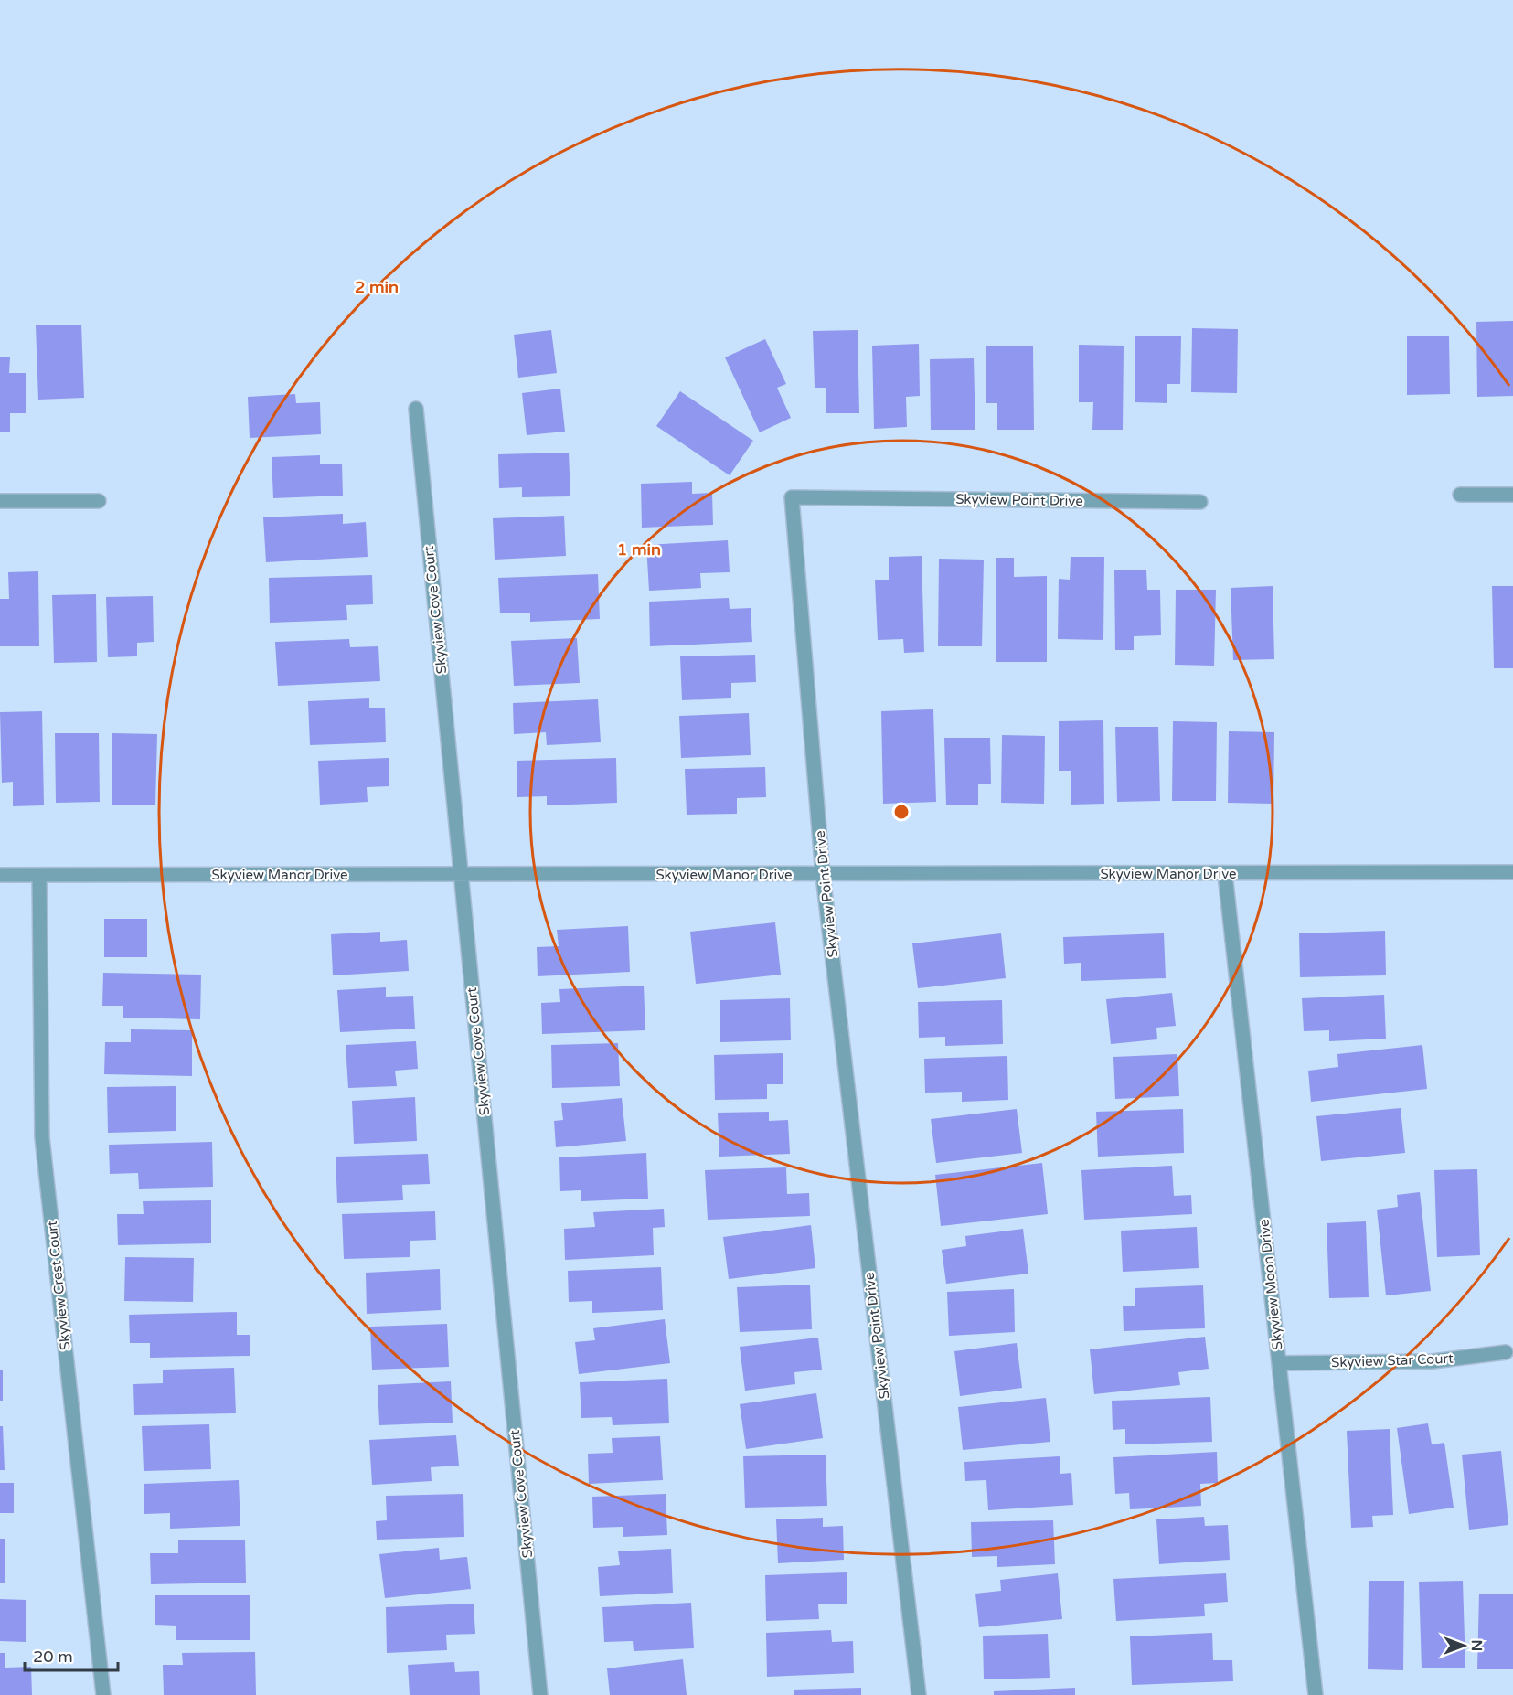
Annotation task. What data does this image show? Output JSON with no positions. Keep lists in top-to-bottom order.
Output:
{
  "streets": {
    "street": [
      "Skyview Point Drive",
      "Skyview Cove Court",
      "Skyview Manor Drive",
      "Skyview Moon Drive",
      "Skyview Crest Court",
      "Skyview Star Court"
    ]
  },
  "crossings": [
    ["Skyview Point Drive", "Skyview Manor Drive"],
    ["Skyview Cove Court", "Skyview Manor Drive"],
    ["Skyview Manor Drive", "Skyview Moon Drive"],
    ["Skyview Manor Drive", "Skyview Crest Court"],
    ["Skyview Moon Drive", "Skyview Star Court"]
  ],
  "scale_bar": "20 m",
  "north": "right",
  "rings": ["2 min", "1 min"]
}
